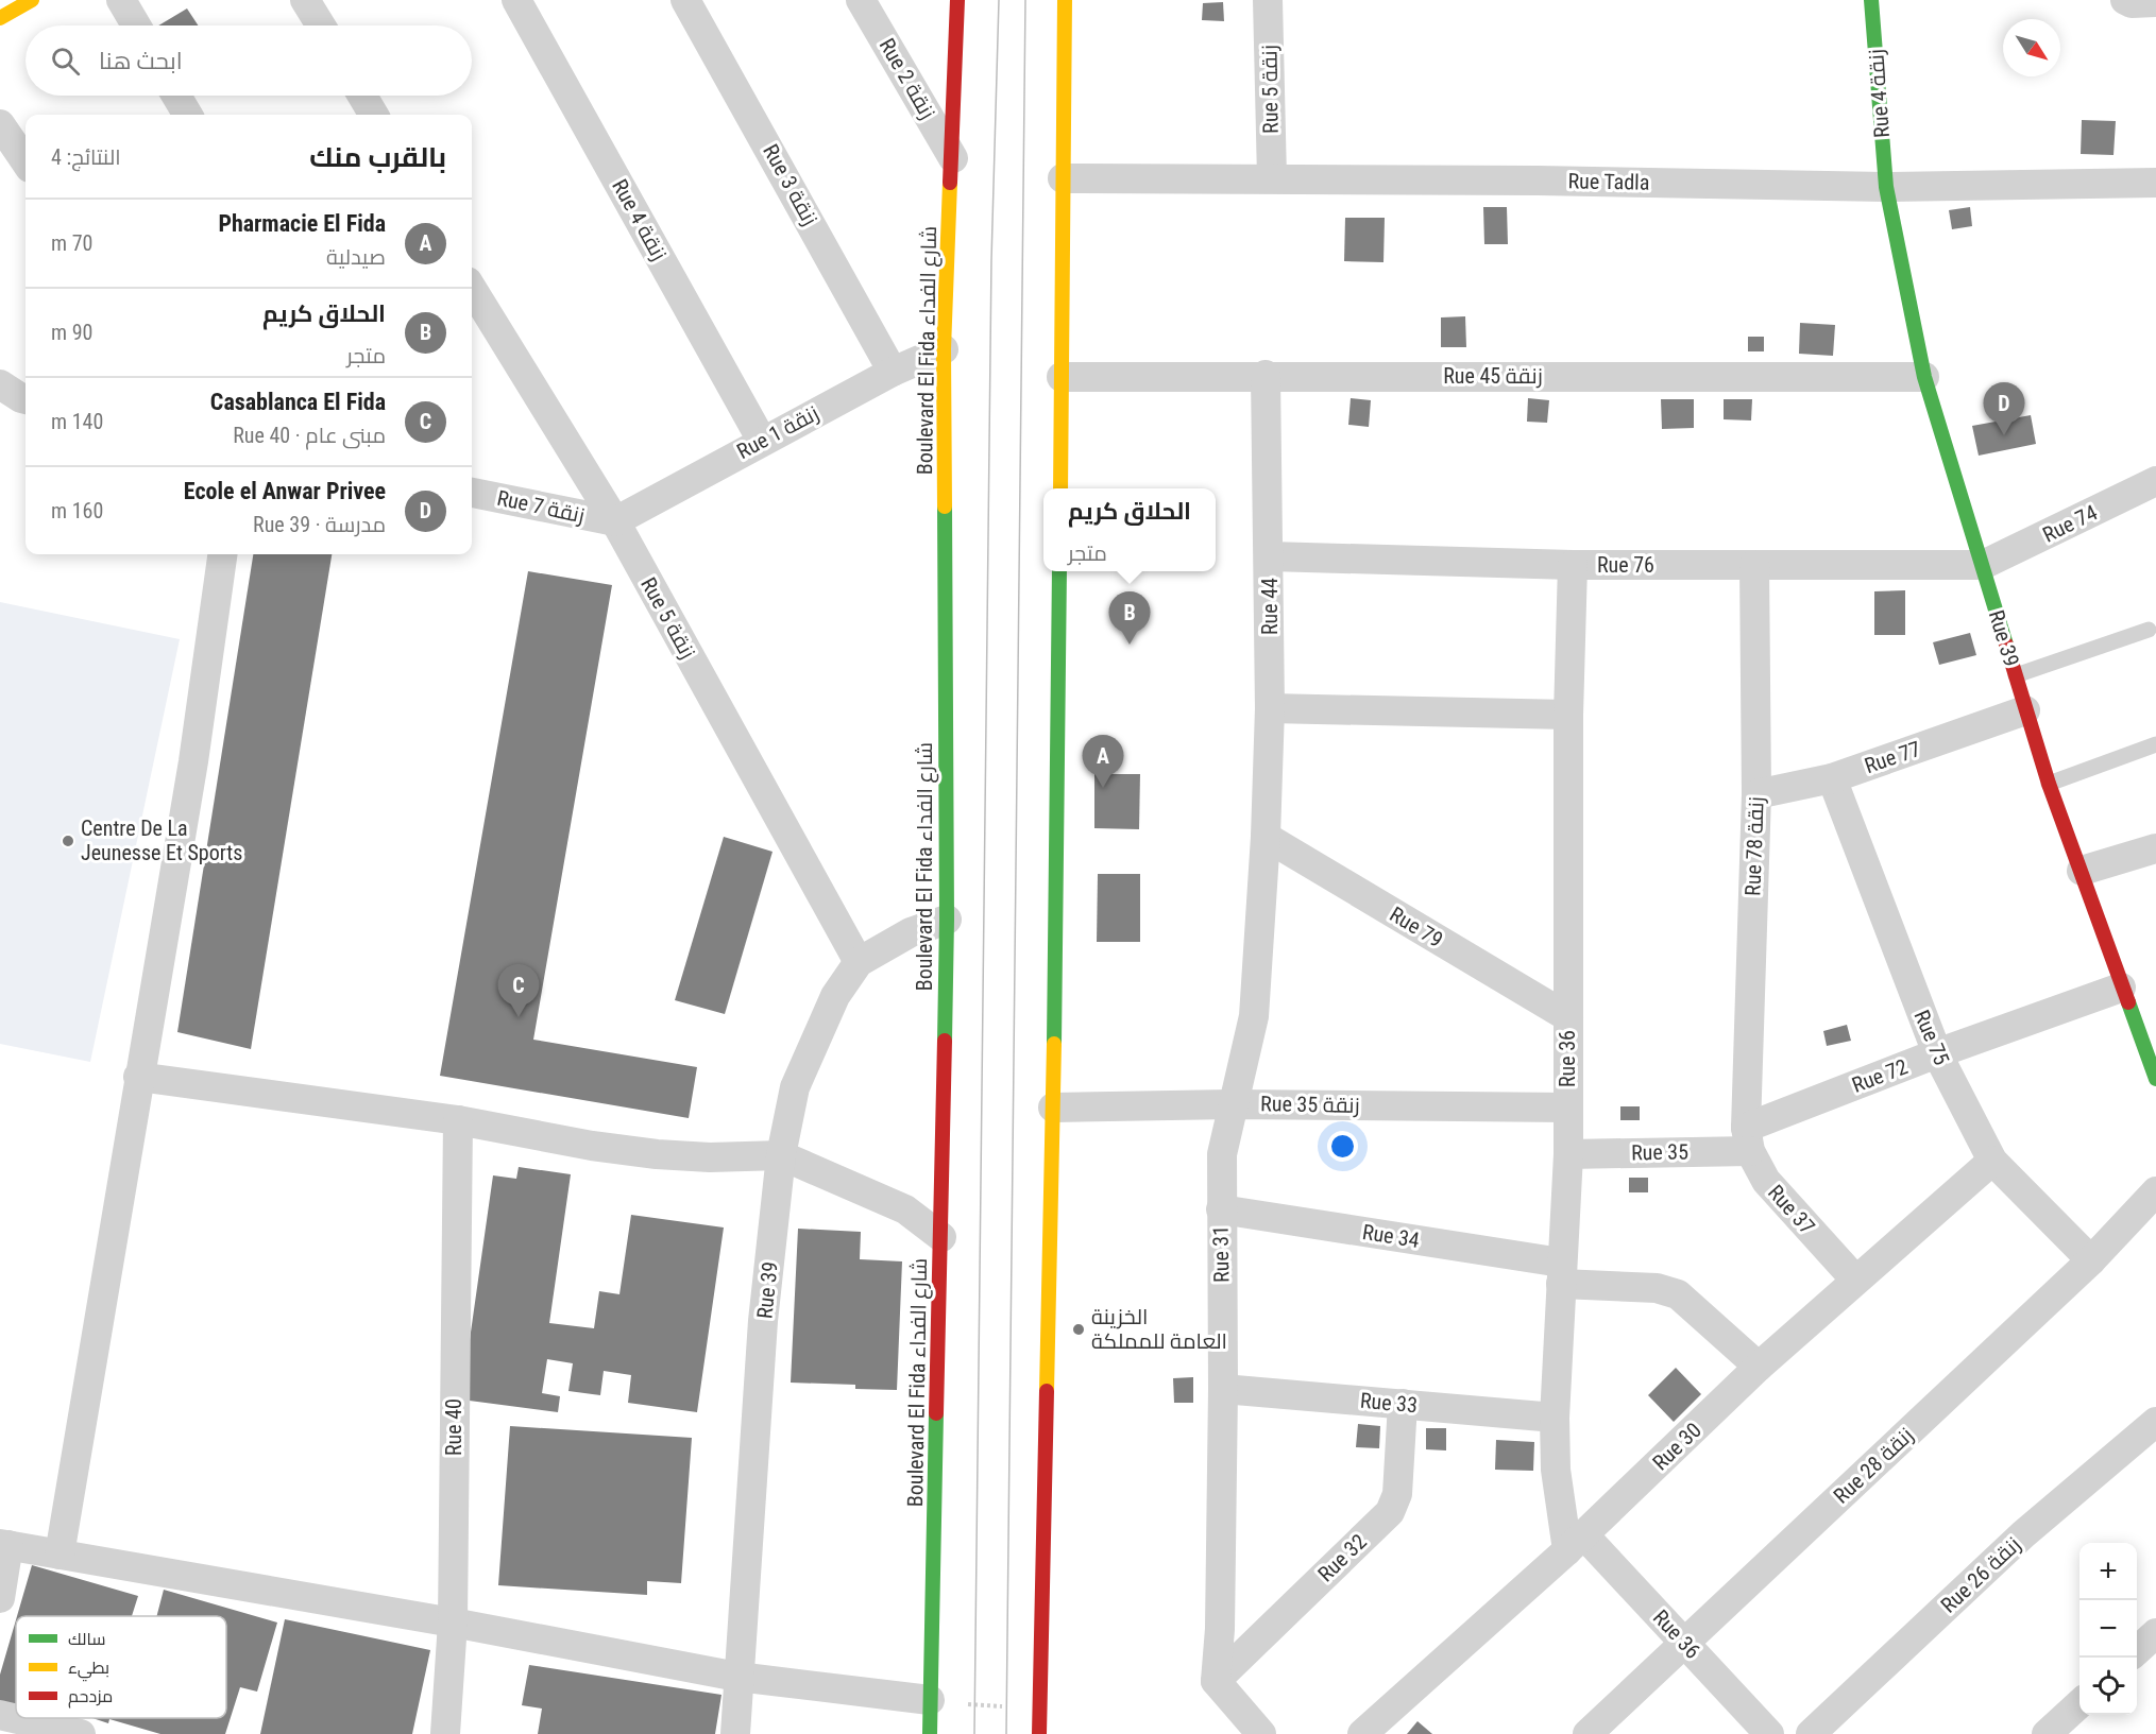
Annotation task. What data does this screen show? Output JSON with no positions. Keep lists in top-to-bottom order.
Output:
{
  "streets": {
    "main road": ["Rue 4 زنقة", "Boulevard El Fida شارع الفداء", "Rue 39"],
    "street": [
      "Rue 2 زنقة",
      "Rue 5 زنقة",
      "Rue Tadla",
      "Rue 3 زنقة",
      "Rue 45 زنقة",
      "Rue 1 زنقة",
      "Rue 7 زنقة",
      "Rue 74",
      "Rue 76",
      "Rue 44",
      "Rue 77",
      "Rue 78 زنقة",
      "Rue 79",
      "Rue 75",
      "Rue 36",
      "Rue 72",
      "Rue 35 زنقة",
      "Rue 35",
      "Rue 37",
      "Rue 34",
      "Rue 31",
      "Rue 33",
      "Rue 40",
      "Rue 30",
      "Rue 28 زنقة",
      "Rue 32",
      "Rue 26 زنقة"
    ]
  },
  "crossings": [
    ["Rue 2 زنقة", "Boulevard El Fida شارع الفداء"],
    ["Rue 5 زنقة", "Rue Tadla"],
    ["Rue 5 زنقة", "Rue 1 زنقة"],
    ["Rue 5 زنقة", "Rue 7 زنقة"],
    ["Rue 5 زنقة", "Rue 39"],
    ["Rue 4 زنقة", "Rue Tadla"],
    ["Rue 4 زنقة", "Rue 1 زنقة"],
    ["Rue 4 زنقة", "Rue 39"],
    ["Rue Tadla", "Rue 39"],
    ["Rue 3 زنقة", "Rue 1 زنقة"],
    ["Boulevard El Fida شارع الفداء", "Rue 1 زنقة"],
    ["Boulevard El Fida شارع الفداء", "Rue 39"],
    ["Rue 45 زنقة", "Rue 44"],
    ["Rue 45 زنقة", "Rue 39"],
    ["Rue 1 زنقة", "Rue 7 زنقة"],
    ["Rue 74", "Rue 76"],
    ["Rue 74", "Rue 39"],
    ["Rue 76", "Rue 44"],
    ["Rue 76", "Rue 39"],
    ["Rue 76", "Rue 78 زنقة"],
    ["Rue 76", "Rue 36"],
    ["Rue 44", "Rue 79"],
    ["Rue 44", "Rue 31"],
    ["Rue 39", "Rue 77"],
    ["Rue 39", "Rue 72"],
    ["Rue 77", "Rue 78 زنقة"],
    ["Rue 77", "Rue 75"],
    ["Rue 78 زنقة", "Rue 72"],
    ["Rue 78 زنقة", "Rue 35"],
    ["Rue 78 زنقة", "Rue 37"],
    ["Rue 79", "Rue 36"],
    ["Rue 79", "Rue 31"],
    ["Rue 75", "Rue 72"],
    ["Rue 75", "Rue 30"],
    ["Rue 75", "Rue 28 زنقة"],
    ["Rue 36", "Rue 35 زنقة"],
    ["Rue 36", "Rue 35"],
    ["Rue 36", "Rue 34"],
    ["Rue 36", "Rue 33"],
    ["Rue 36", "Rue 30"],
    ["Rue 36", "Rue 28 زنقة"],
    ["Rue 72", "Rue 35"],
    ["Rue 72", "Rue 37"],
    ["Rue 35 زنقة", "Rue 31"],
    ["Rue 35", "Rue 37"],
    ["Rue 37", "Rue 30"],
    ["Rue 34", "Rue 31"],
    ["Rue 34", "Rue 30"],
    ["Rue 31", "Rue 33"],
    ["Rue 31", "Rue 32"],
    ["Rue 33", "Rue 32"]
  ],
  "places": ["Centre De La Jeunesse Et Sports", "الخزينة العامة للمملكة"],
  "legend": ["سالك", "بطيء", "مزدحم"],
  "north": "bottom right",
  "page": {
    "search": "ابحث هنا",
    "heading": ["بالقرب منك", "النتائج: 4"],
    "list": [
      {
        "mark": "A",
        "name": "Pharmacie El Fida",
        "note": "صيدلية",
        "value": "70 m"
      },
      {
        "mark": "B",
        "name": "الحلاق كريم",
        "note": "متجر",
        "value": "90 m"
      },
      {
        "mark": "C",
        "name": "Casablanca El Fida",
        "note": "مبنى عام · Rue 40",
        "value": "140 m"
      },
      {
        "mark": "D",
        "name": "Ecole el Anwar Privee",
        "note": "مدرسة · Rue 39",
        "value": "160 m"
      }
    ],
    "pins": [
      "D",
      "B",
      "A",
      "C"
    ],
    "popup": ["الحلاق كريم", "متجر"],
    "map_buttons": ["+", "−"]
  }
}
